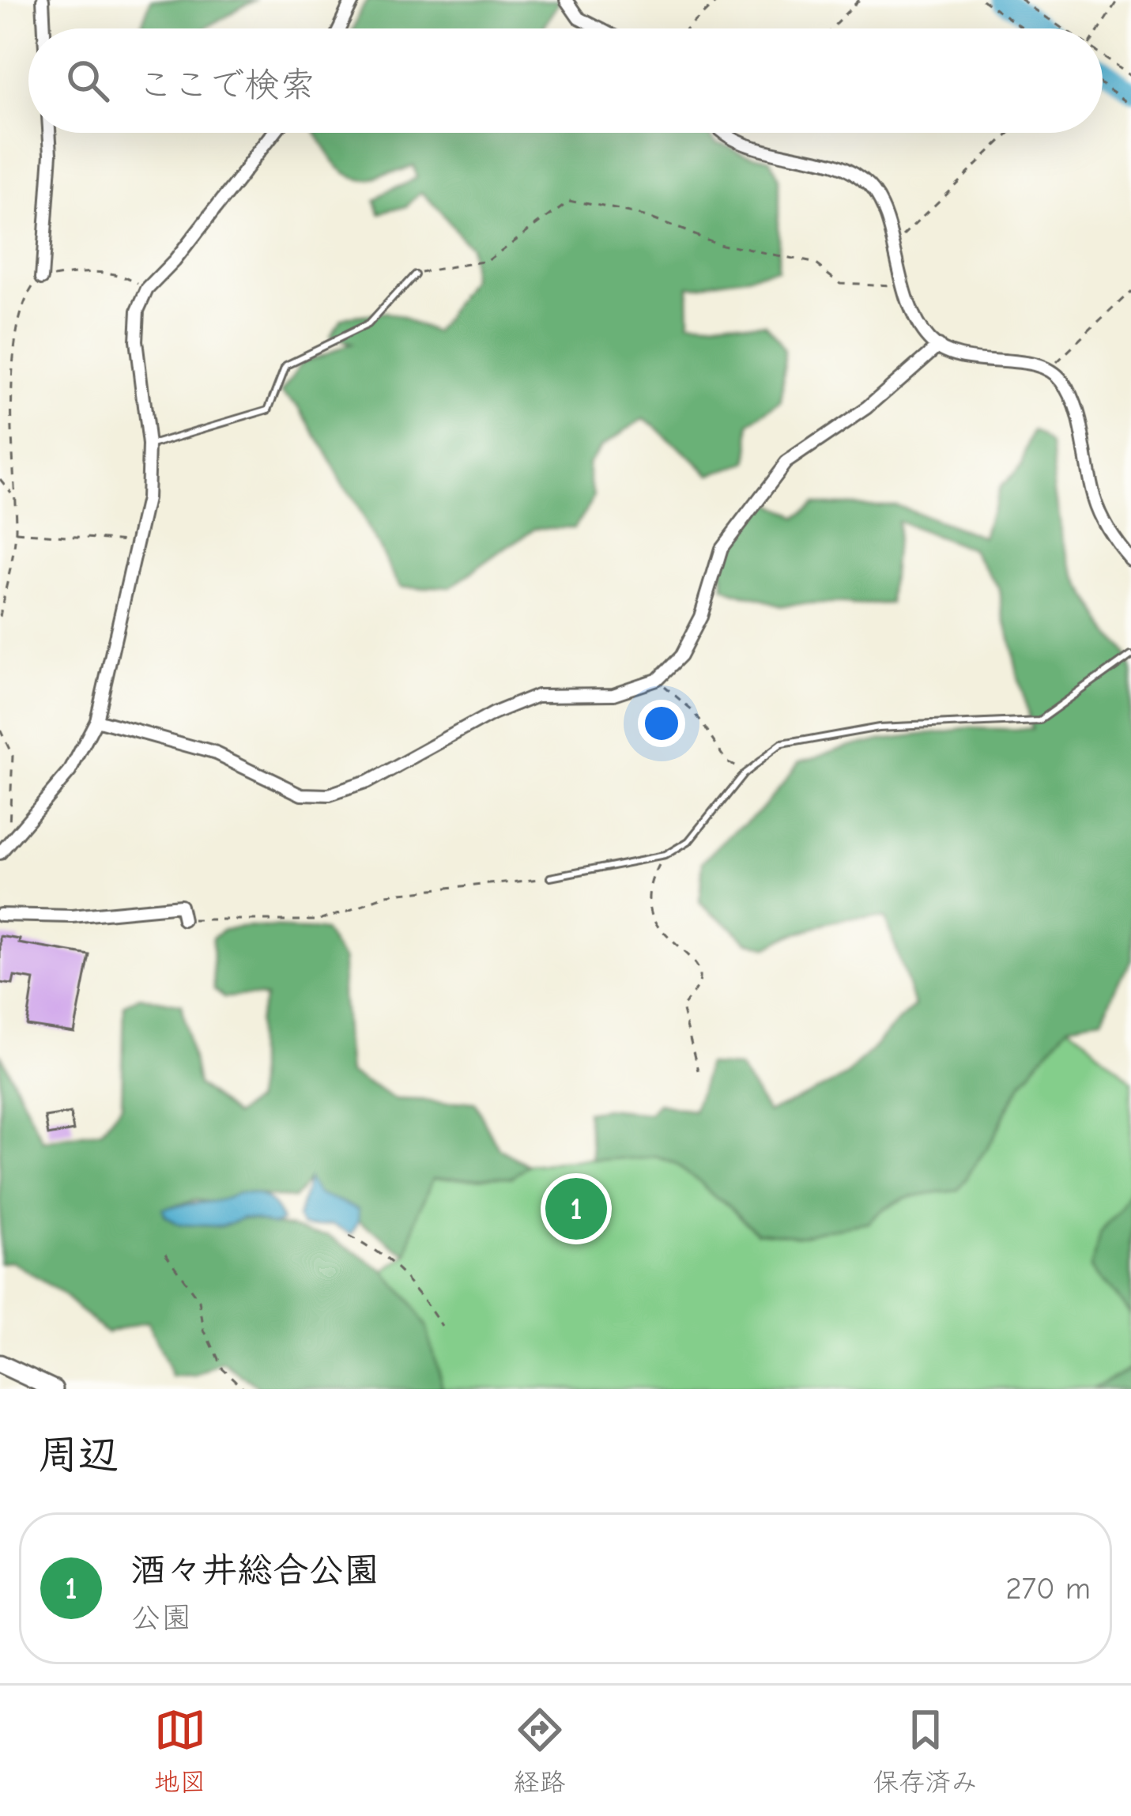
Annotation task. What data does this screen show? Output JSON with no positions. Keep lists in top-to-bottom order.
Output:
{
  "page": {
    "search": "ここで検索",
    "pins": "1",
    "heading": "周辺",
    "list": [
      {
        "mark": "1",
        "name": "酒々井総合公園",
        "note": "公園",
        "value": "270 m"
      }
    ],
    "nav": ["地図", "経路", "保存済み"]
  }
}
